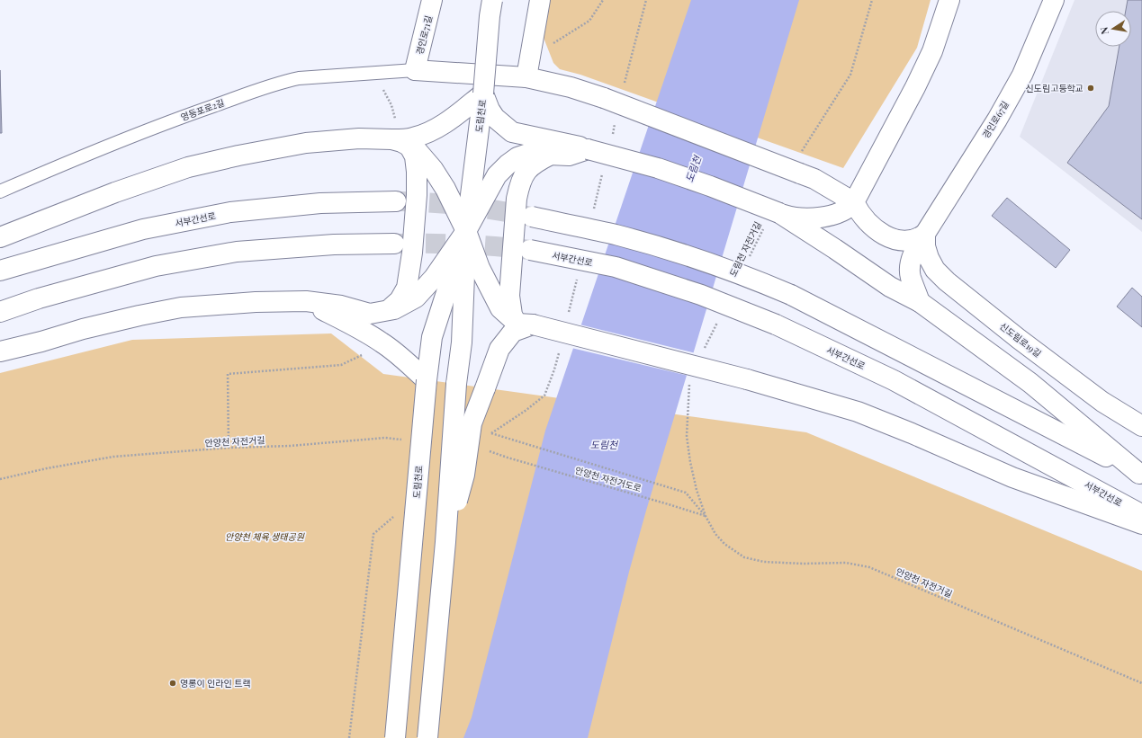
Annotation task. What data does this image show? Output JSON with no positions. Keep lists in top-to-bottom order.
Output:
{
  "streets": {
    "main road": [
      "경인로71길",
      "도림천로",
      "경인로67길",
      "서부간선로",
      "신도림로19길"
    ],
    "lane": ["영등포로2길"],
    "path": ["도림천 자전거길", "안양천 자전거길", "안양천 자전거도로"]
  },
  "crossings": [
    ["경인로71길", "영등포로2길"],
    ["경인로67길", "신도림로19길"],
    ["안양천 자전거길", "안양천 자전거도로"]
  ],
  "water": ["도림천"],
  "parks": ["안양천 체육 생태공원"],
  "places": ["신도림고등학교", "영롱이 인라인 트랙"],
  "north": "left"
}
